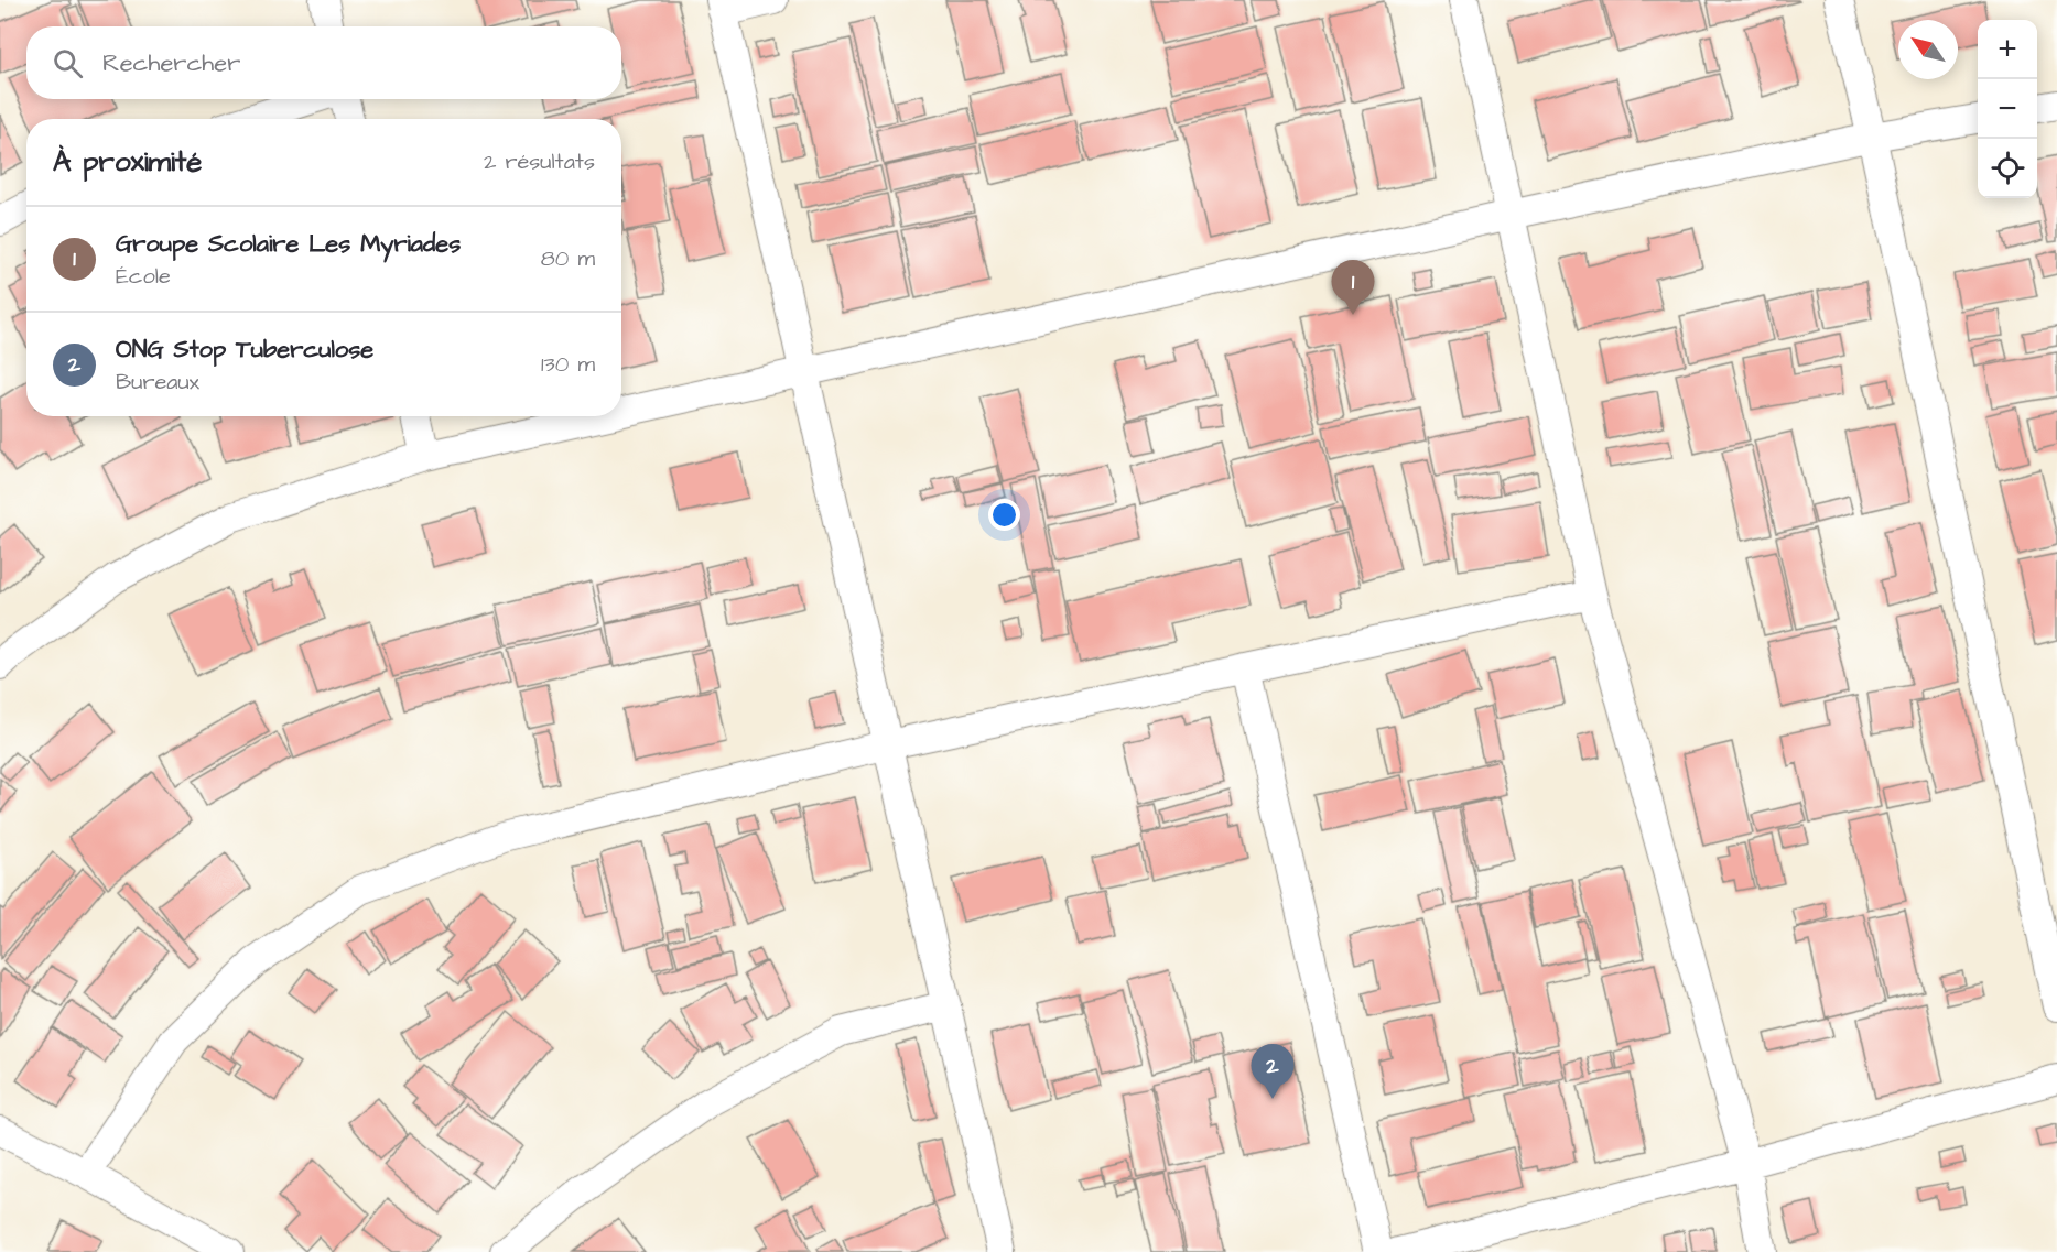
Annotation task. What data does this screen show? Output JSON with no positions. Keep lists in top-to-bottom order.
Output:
{
  "north": "top left",
  "page": {
    "map_buttons": ["+", "−"],
    "search": "Rechercher",
    "heading": ["À proximité", "2 résultats"],
    "list": [
      {
        "mark": "1",
        "name": "Groupe Scolaire Les Myriades",
        "note": "École",
        "value": "80 m"
      },
      {
        "mark": "2",
        "name": "ONG Stop Tuberculose",
        "note": "Bureaux",
        "value": "130 m"
      }
    ],
    "pins": ["1", "2"]
  }
}
